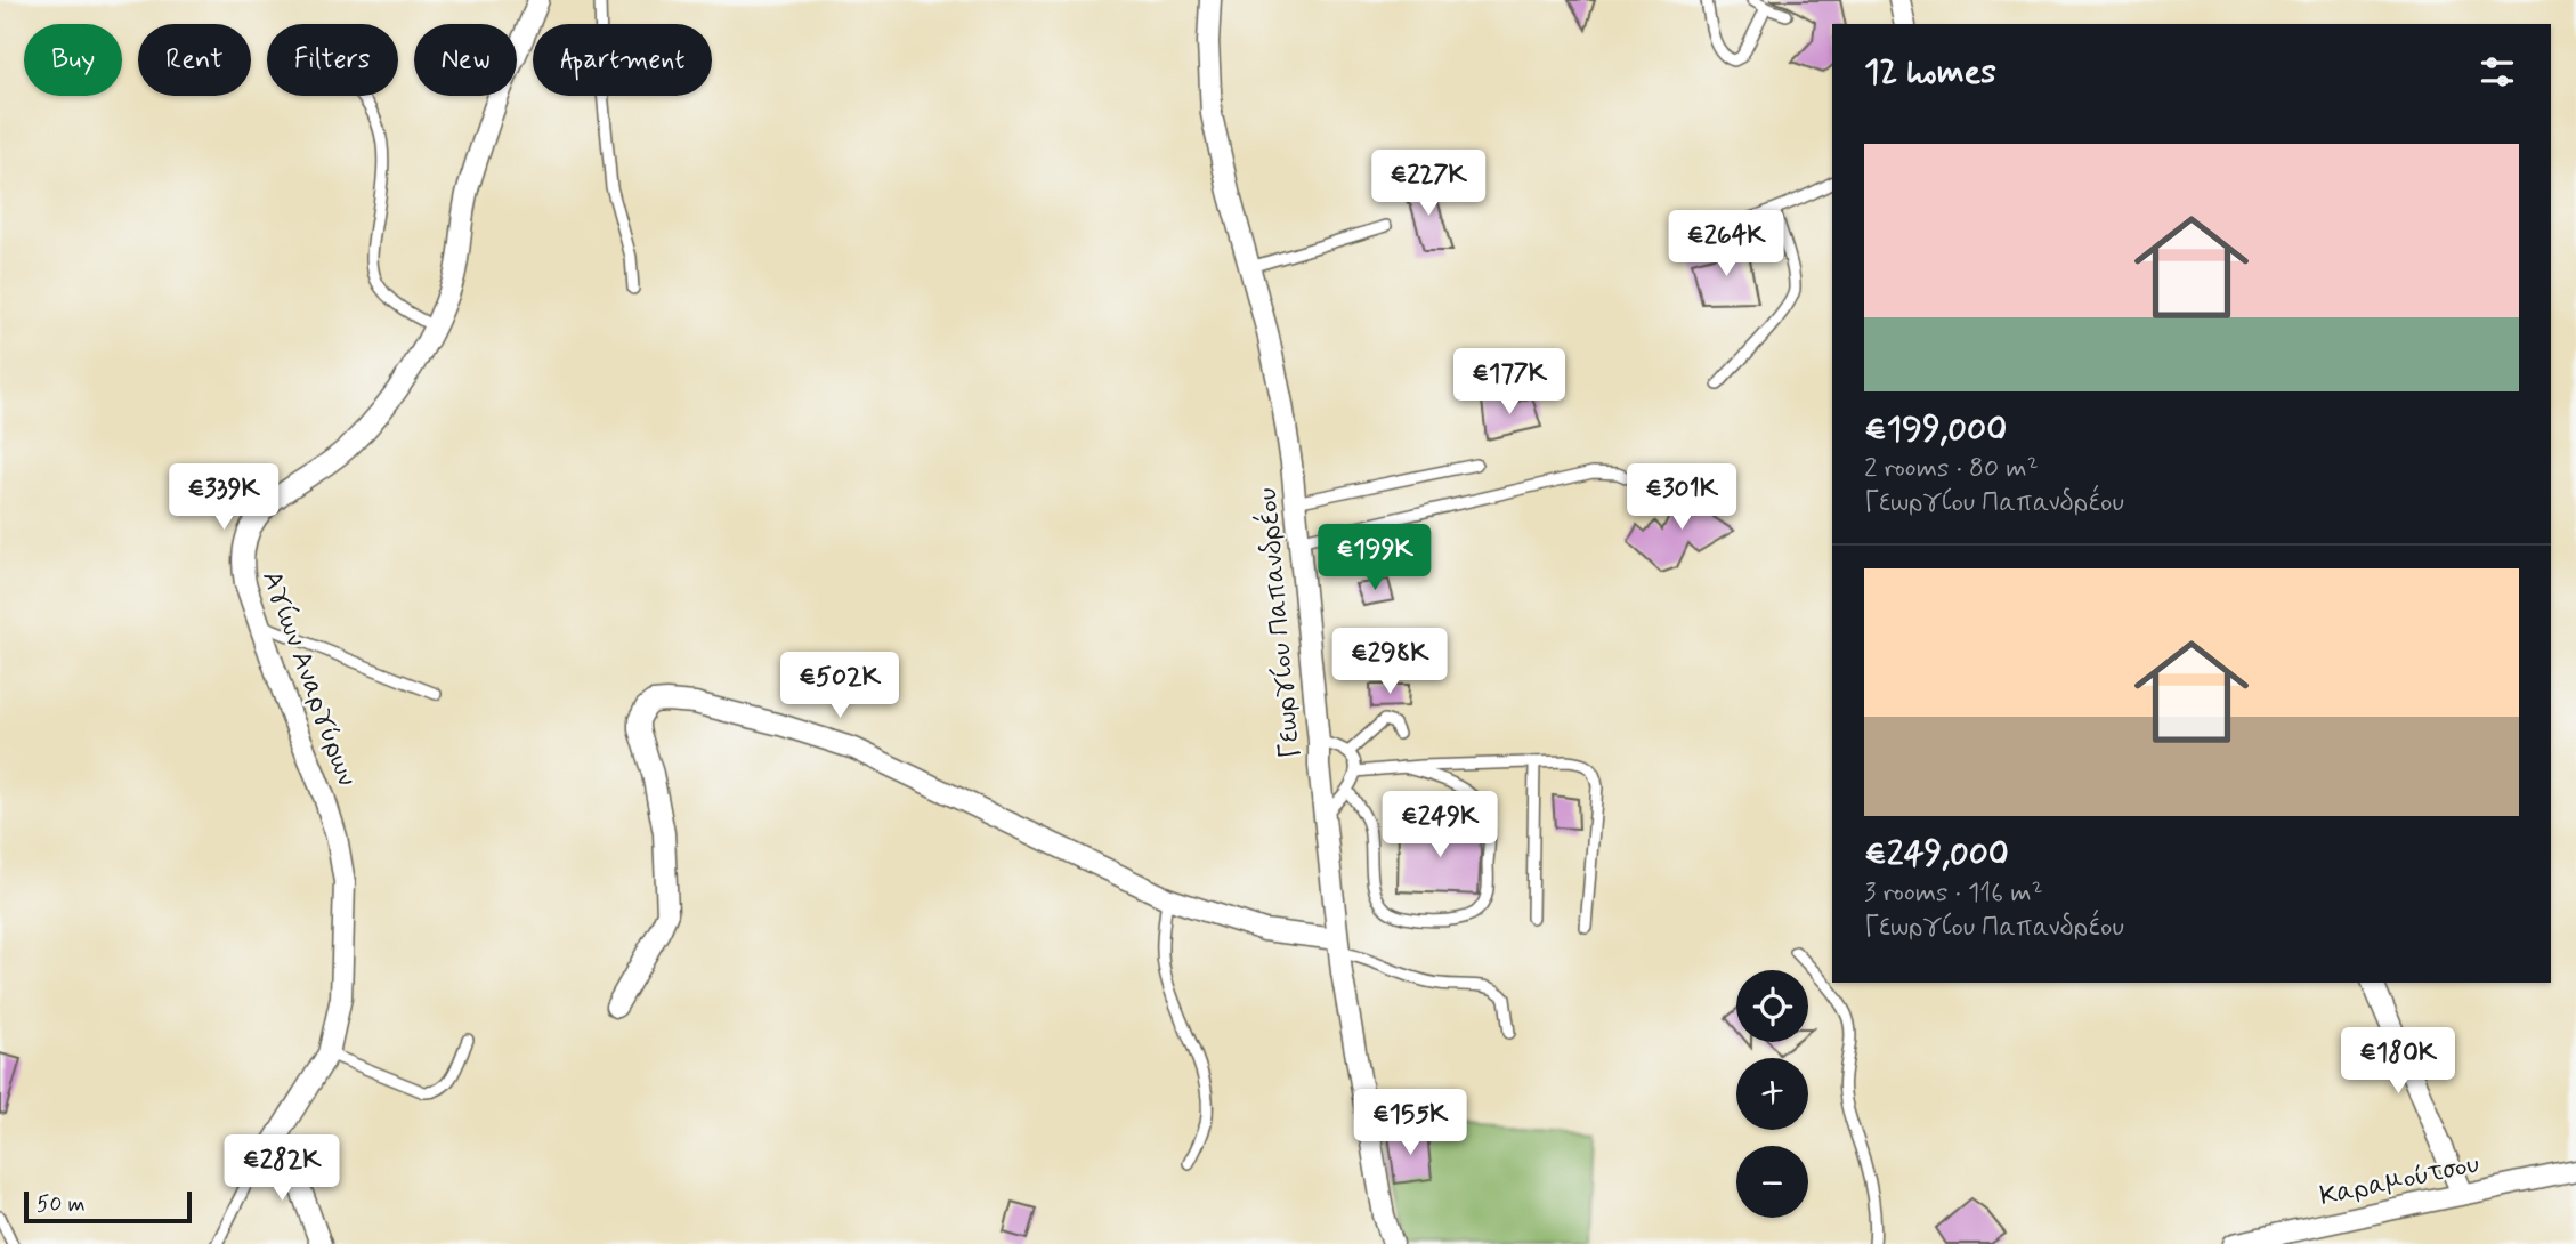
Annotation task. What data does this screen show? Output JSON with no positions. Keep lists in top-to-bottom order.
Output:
{
  "streets": {
    "street": ["Γεωργίου Παπανδρέου", "Αγίων Αναργύρων", "Καραμούτσου"]
  },
  "scale_bar": "50 m",
  "page": {
    "chip": [
      "Buy",
      "Rent",
      "Filters",
      "New",
      "Apartment"
    ],
    "heading": "12 homes",
    "list": [
      {
        "name": "€199,000",
        "note": "2 rooms · 80 m² · Γεωργίου Παπανδρέου"
      },
      {
        "name": "€249,000",
        "note": "3 rooms · 116 m² · Γεωργίου Παπανδρέου"
      }
    ],
    "price": [
      "€227K",
      "€264K",
      "€177K",
      "€339K",
      "€301K",
      "€199K",
      "€298K",
      "€502K",
      "€249K",
      "€180K",
      "€155K",
      "€282K"
    ],
    "map_buttons": ["+", "−"],
    "scale": "50 m"
  }
}
